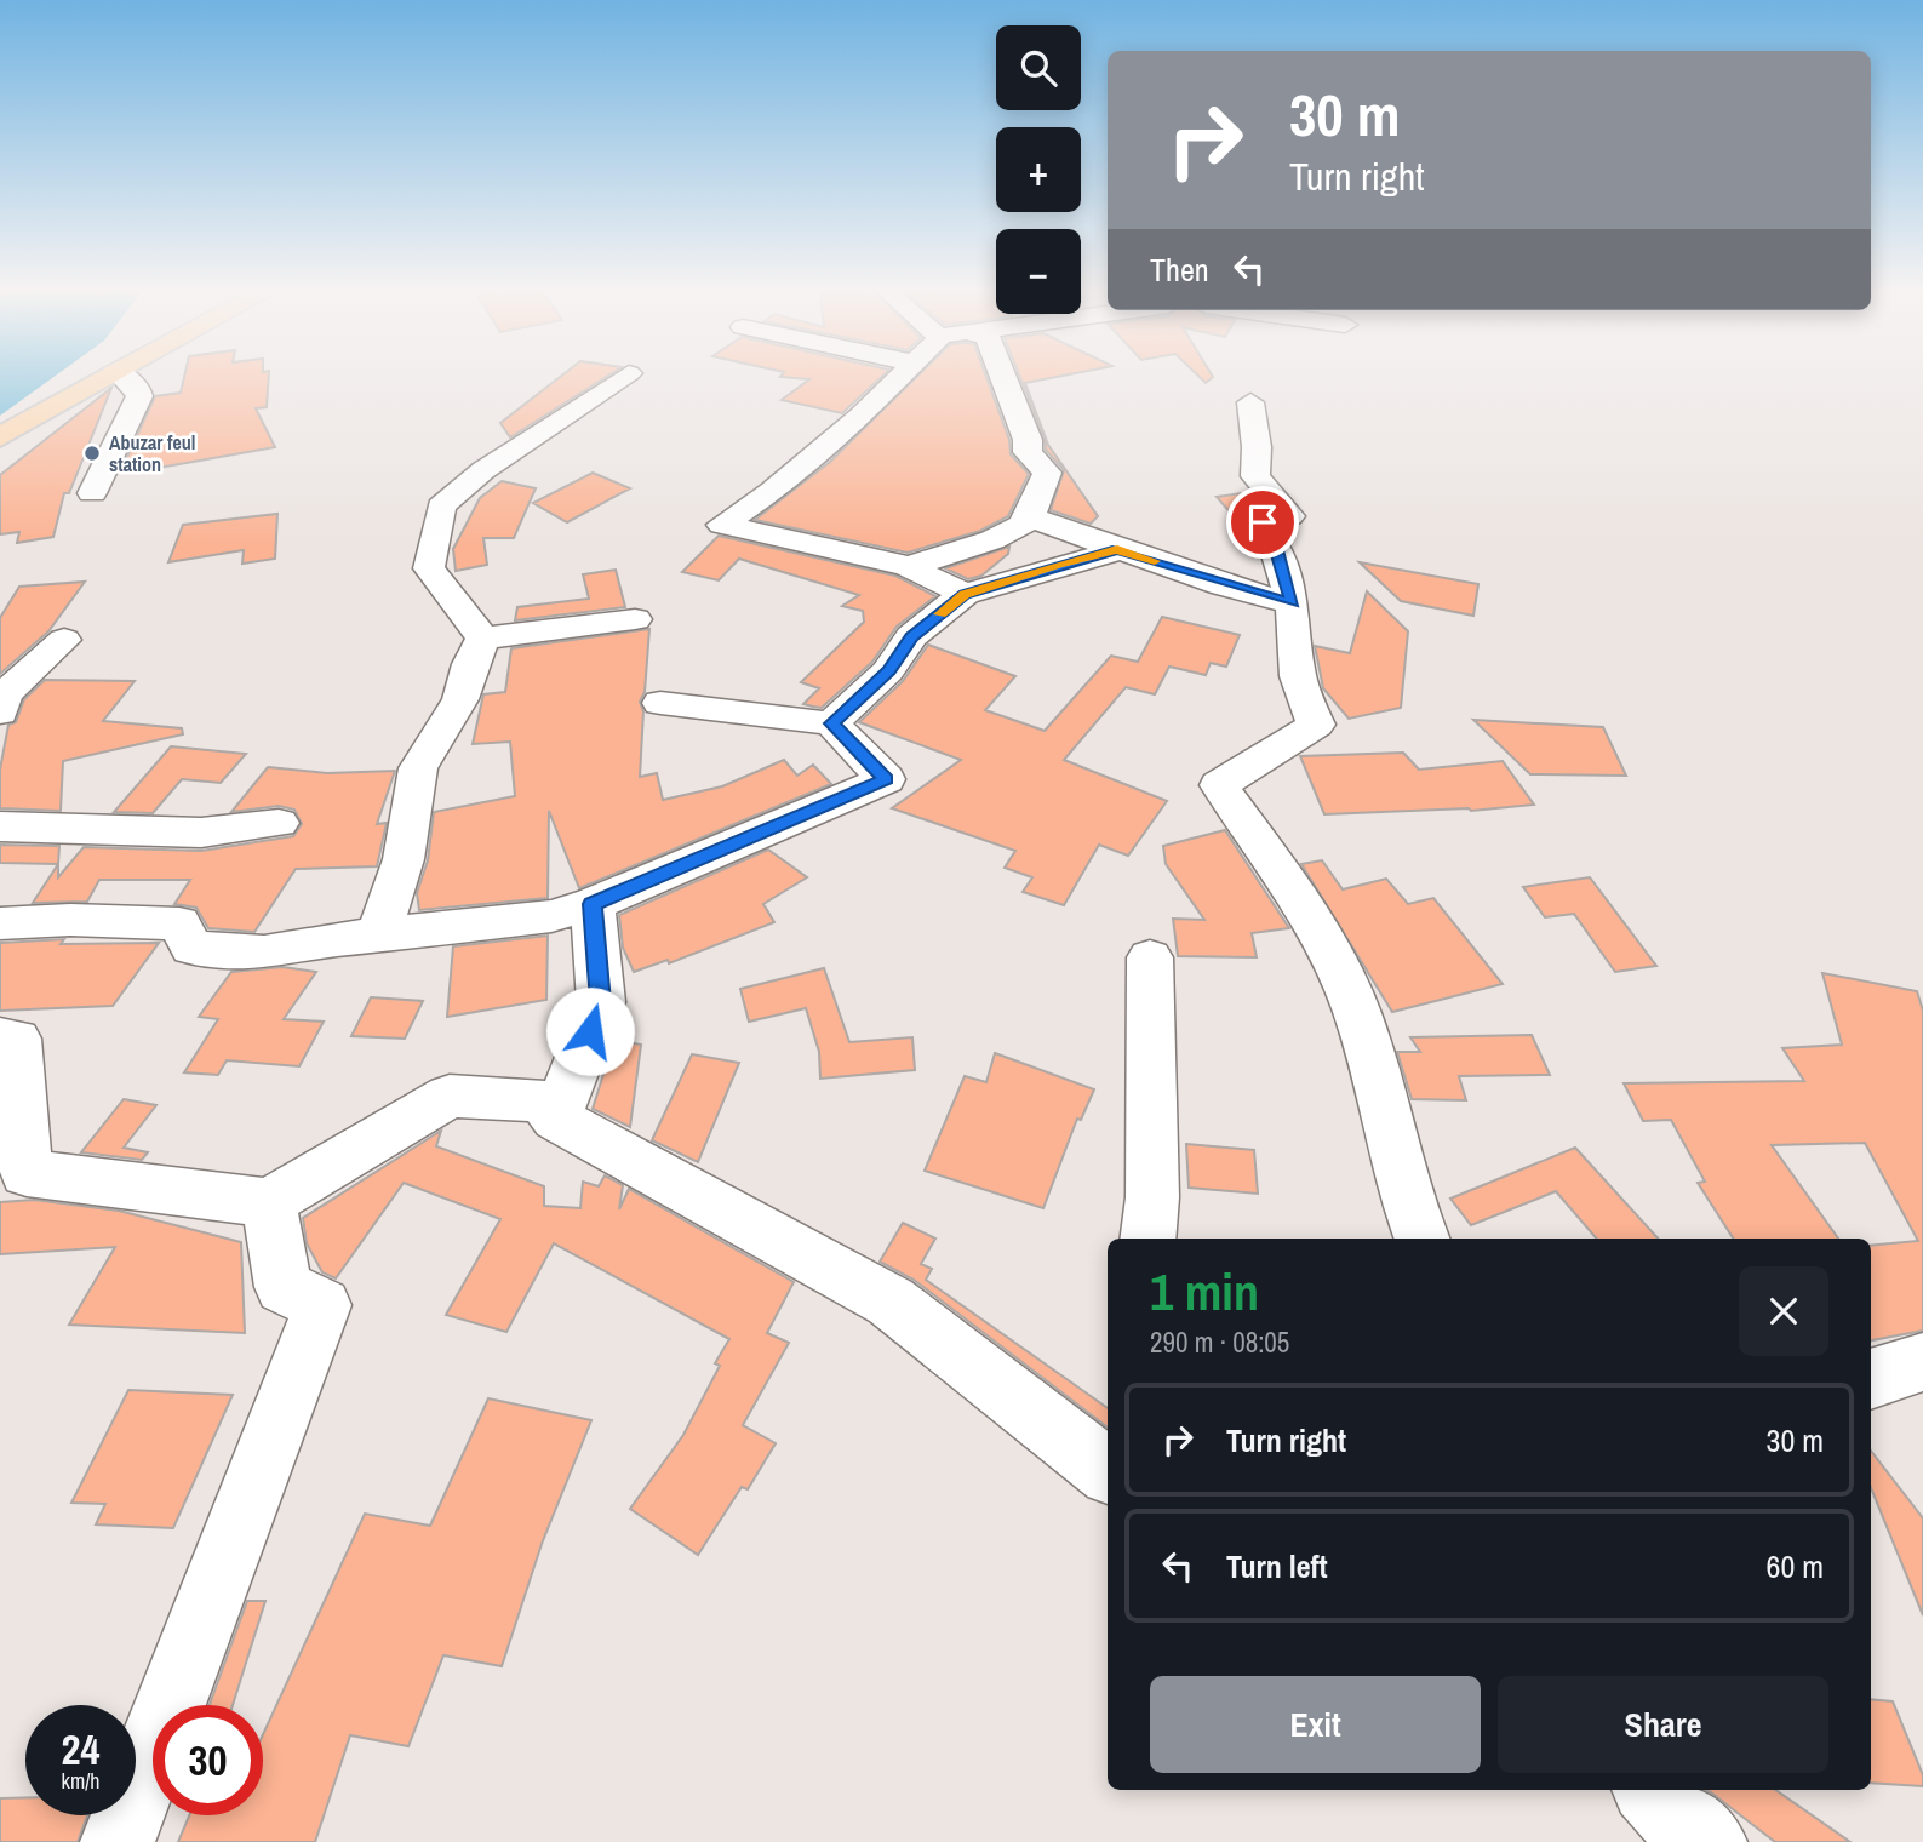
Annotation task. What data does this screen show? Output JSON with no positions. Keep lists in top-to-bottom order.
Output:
{
  "places": ["Abuzar feul station"],
  "page": {
    "map_buttons": ["+", "−"],
    "turn": ["30 m", "Turn right"],
    "then": "Then",
    "heading": ["1 min", "290 m · 08:05"],
    "list": [
      {
        "name": "Turn right",
        "value": "30 m"
      },
      {
        "name": "Turn left",
        "value": "60 m"
      }
    ],
    "buttons": ["Exit", "Share"],
    "speed": "24 km/h",
    "limit": "30"
  }
}
